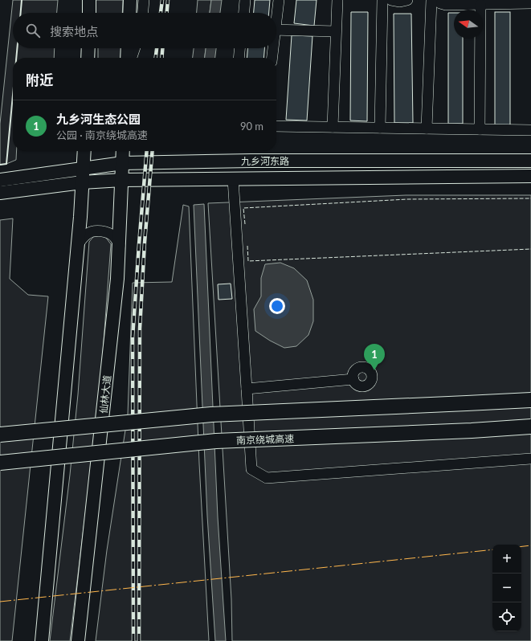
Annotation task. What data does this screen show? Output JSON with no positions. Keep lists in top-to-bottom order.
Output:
{
  "streets": {
    "highway": ["南京绕城高速"],
    "main road": ["九乡河东路", "仙林大道"]
  },
  "crossings": [
    ["九乡河东路", "仙林大道"]
  ],
  "north": "left",
  "page": {
    "search": "搜索地点",
    "heading": "附近",
    "list": [
      {
        "mark": "1",
        "name": "九乡河生态公园",
        "note": "公园 · 南京绕城高速",
        "value": "90 m"
      }
    ],
    "pins": "1",
    "map_buttons": ["+", "−"]
  }
}
